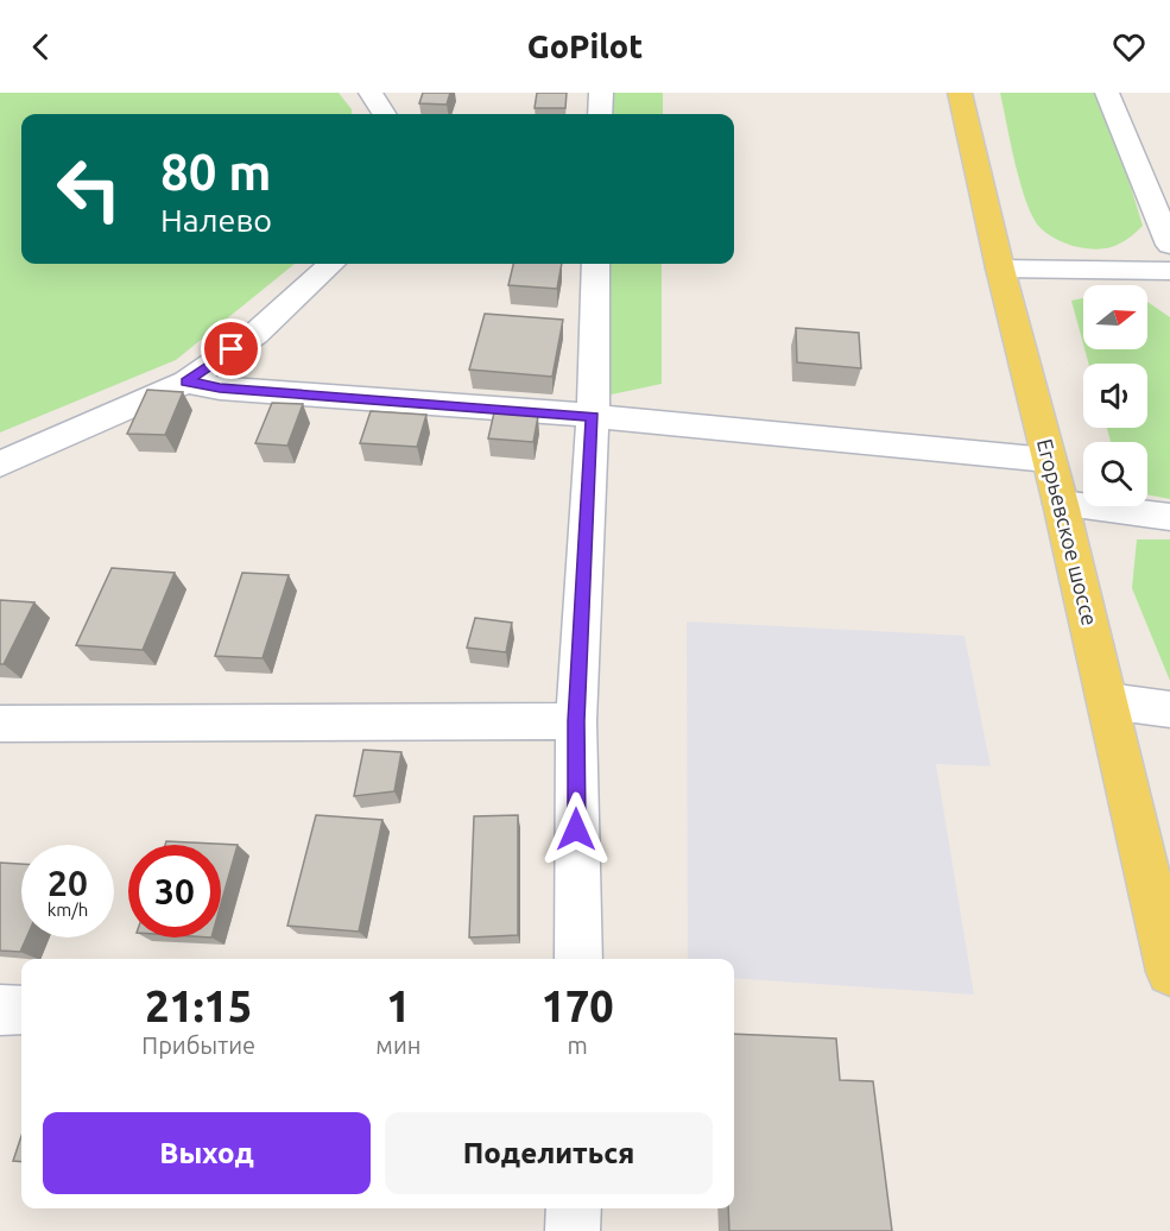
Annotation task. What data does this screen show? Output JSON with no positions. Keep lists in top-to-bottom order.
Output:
{
  "streets": {
    "main road": ["Егорьевское шоссе"]
  },
  "north": "right",
  "page": {
    "header": "GoPilot",
    "turn": ["80 m", "Налево"],
    "speed": "20 km/h",
    "limit": "30",
    "eta": [
      "21:15",
      "Прибытие",
      "1",
      "мин",
      "170",
      "m"
    ],
    "buttons": ["Выход", "Поделиться"]
  }
}
